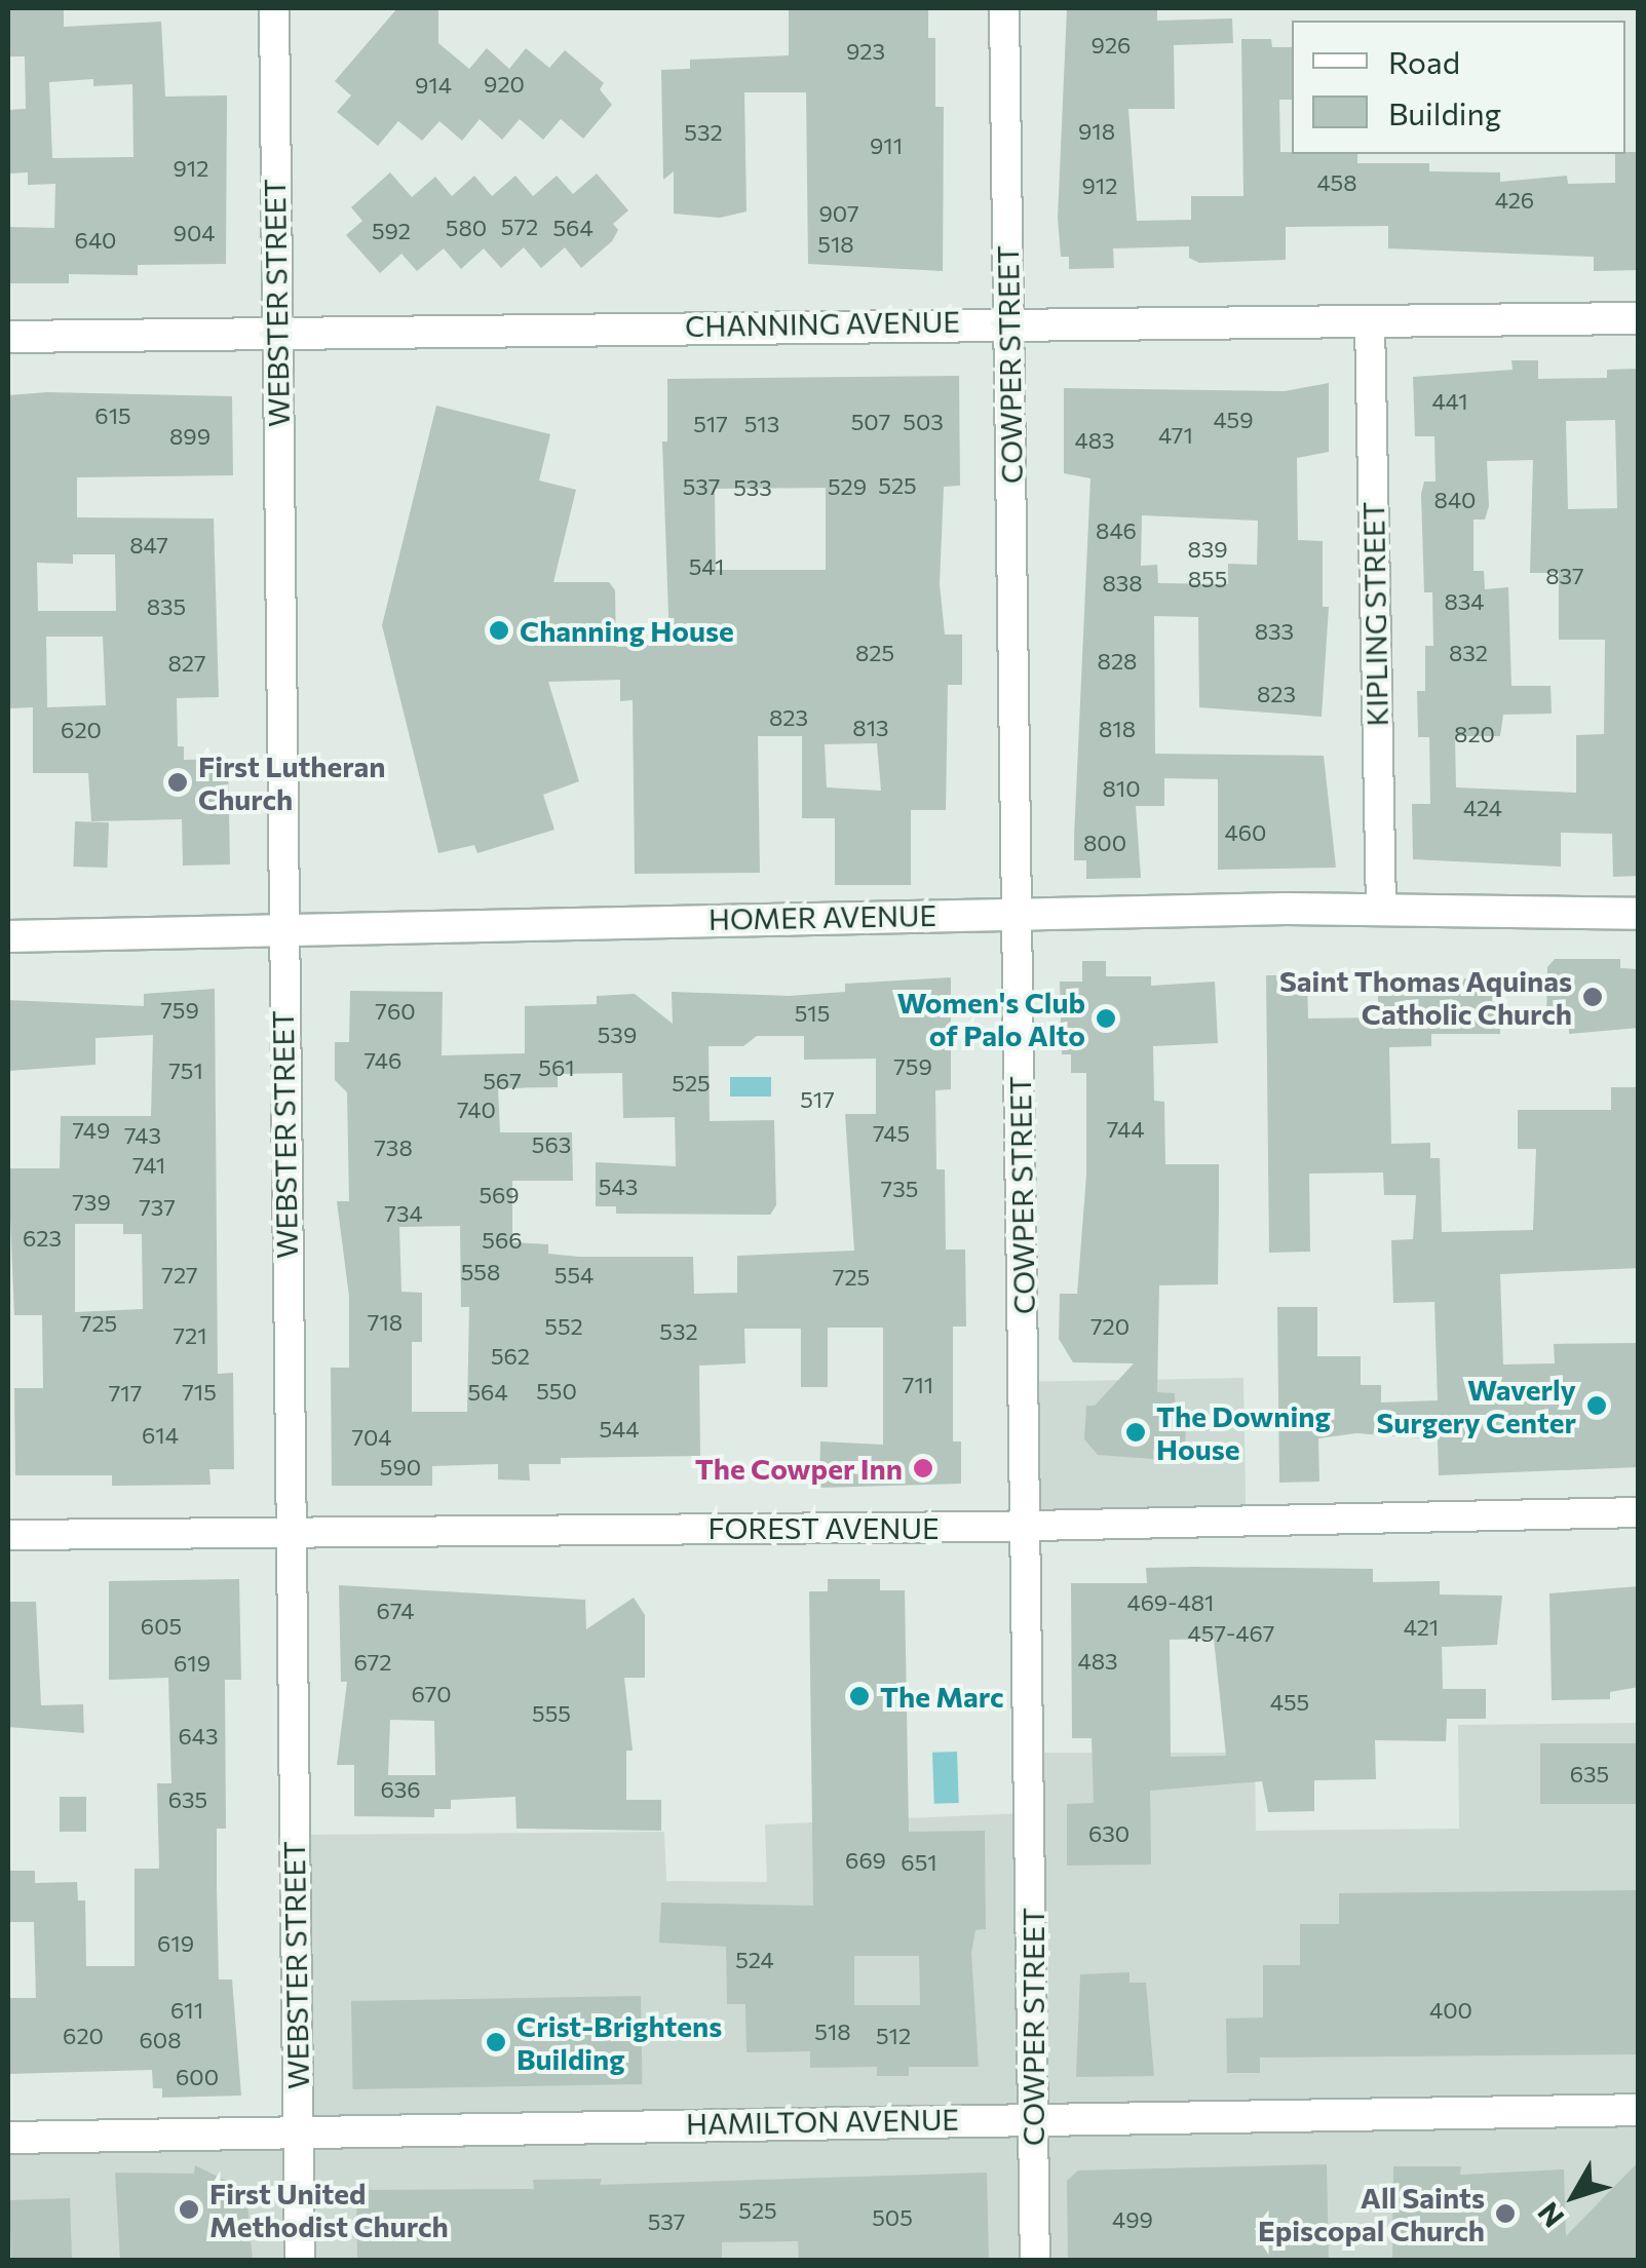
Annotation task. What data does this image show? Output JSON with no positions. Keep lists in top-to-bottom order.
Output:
{
  "streets": {
    "street": [
      "WEBSTER STREET",
      "CHANNING AVENUE",
      "COWPER STREET",
      "KIPLING STREET",
      "HOMER AVENUE",
      "FOREST AVENUE",
      "HAMILTON AVENUE"
    ]
  },
  "crossings": [
    ["WEBSTER STREET", "CHANNING AVENUE"],
    ["WEBSTER STREET", "HOMER AVENUE"],
    ["WEBSTER STREET", "FOREST AVENUE"],
    ["WEBSTER STREET", "HAMILTON AVENUE"],
    ["CHANNING AVENUE", "COWPER STREET"],
    ["CHANNING AVENUE", "KIPLING STREET"],
    ["COWPER STREET", "HOMER AVENUE"],
    ["COWPER STREET", "FOREST AVENUE"],
    ["COWPER STREET", "HAMILTON AVENUE"],
    ["KIPLING STREET", "HOMER AVENUE"]
  ],
  "places": [
    "Channing House",
    "First Lutheran Church",
    "Saint Thomas Aquinas Catholic Church",
    "Women's Club of Palo Alto",
    "Waverly Surgery Center",
    "The Downing House",
    "The Cowper Inn",
    "The Marc",
    "Crist-Brightens Building",
    "First United Methodist Church",
    "All Saints Episcopal Church"
  ],
  "house_numbers": [
    "926",
    "923",
    "920",
    "914",
    "918",
    "532",
    "911",
    "912",
    "458",
    "912",
    "426",
    "907",
    "572",
    "580",
    "564",
    "592",
    "904",
    "640",
    "518",
    "441",
    "615",
    "459",
    "507",
    "503",
    "517",
    "513",
    "471",
    "899",
    "483",
    "525",
    "537",
    "529",
    "533",
    "840",
    "846",
    "847",
    "839",
    "541",
    "837",
    "855",
    "838",
    "834",
    "835",
    "833",
    "825",
    "832",
    "828",
    "827",
    "823",
    "823",
    "813",
    "818",
    "620",
    "820",
    "810",
    "424",
    "460",
    "800",
    "759",
    "760",
    "515",
    "539",
    "746",
    "759",
    "561",
    "751",
    "567",
    "525",
    "517",
    "740",
    "744",
    "749",
    "745",
    "743",
    "563",
    "738",
    "741",
    "543",
    "735",
    "569",
    "739",
    "737",
    "734",
    "623",
    "566",
    "558",
    "727",
    "554",
    "725",
    "718",
    "725",
    "552",
    "720",
    "532",
    "721",
    "562",
    "711",
    "550",
    "715",
    "564",
    "717",
    "544",
    "614",
    "704",
    "590",
    "469-481",
    "674",
    "605",
    "421",
    "457-467",
    "483",
    "672",
    "619",
    "670",
    "455",
    "555",
    "643",
    "635",
    "636",
    "635",
    "630",
    "669",
    "651",
    "619",
    "524",
    "611",
    "400",
    "518",
    "620",
    "512",
    "608",
    "600",
    "525",
    "505",
    "499",
    "537"
  ],
  "legend": ["Road", "Building"],
  "north": "bottom left"
}
